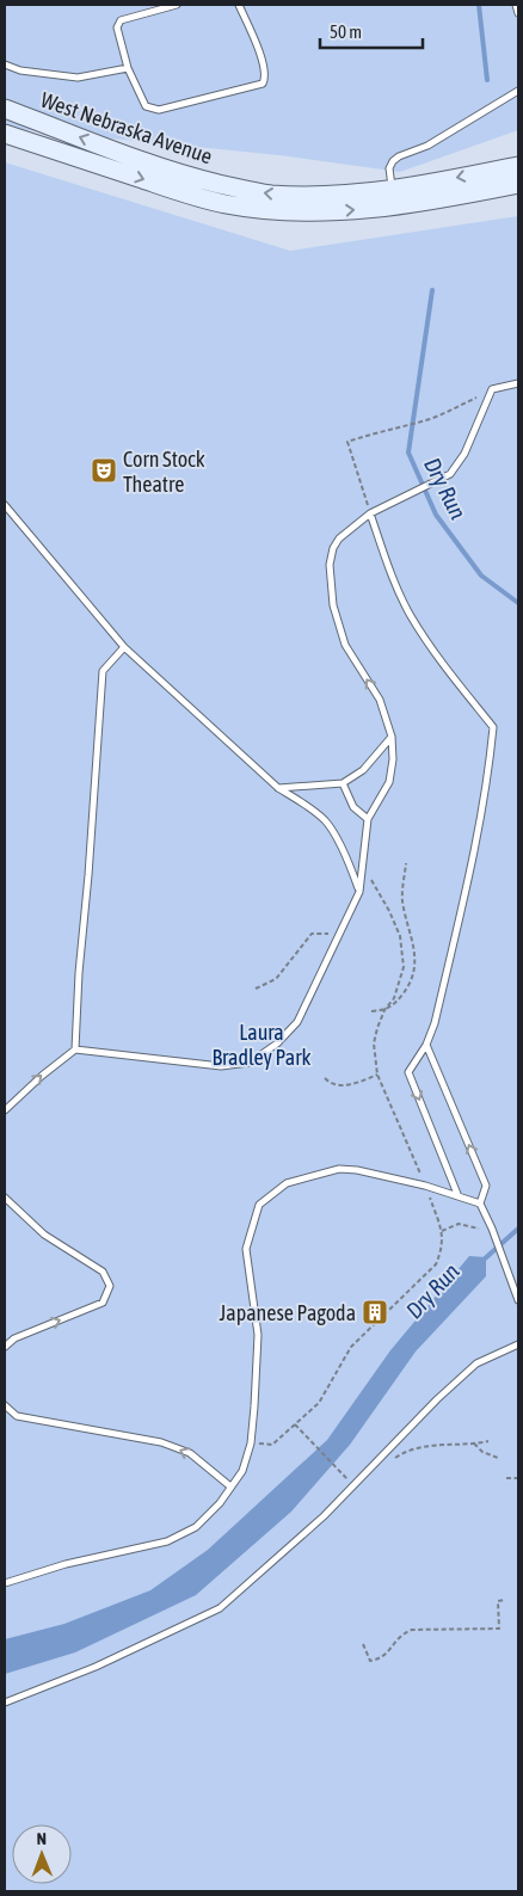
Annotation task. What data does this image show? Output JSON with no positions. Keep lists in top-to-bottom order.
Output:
{
  "streets": {
    "main road": ["West Nebraska Avenue"]
  },
  "water": ["Dry Run"],
  "parks": ["Laura Bradley Park"],
  "places": {
    "theatre": ["Corn Stock Theatre"],
    "building": ["Japanese Pagoda"]
  },
  "scale_bar": "50 m",
  "north": "top"
}
